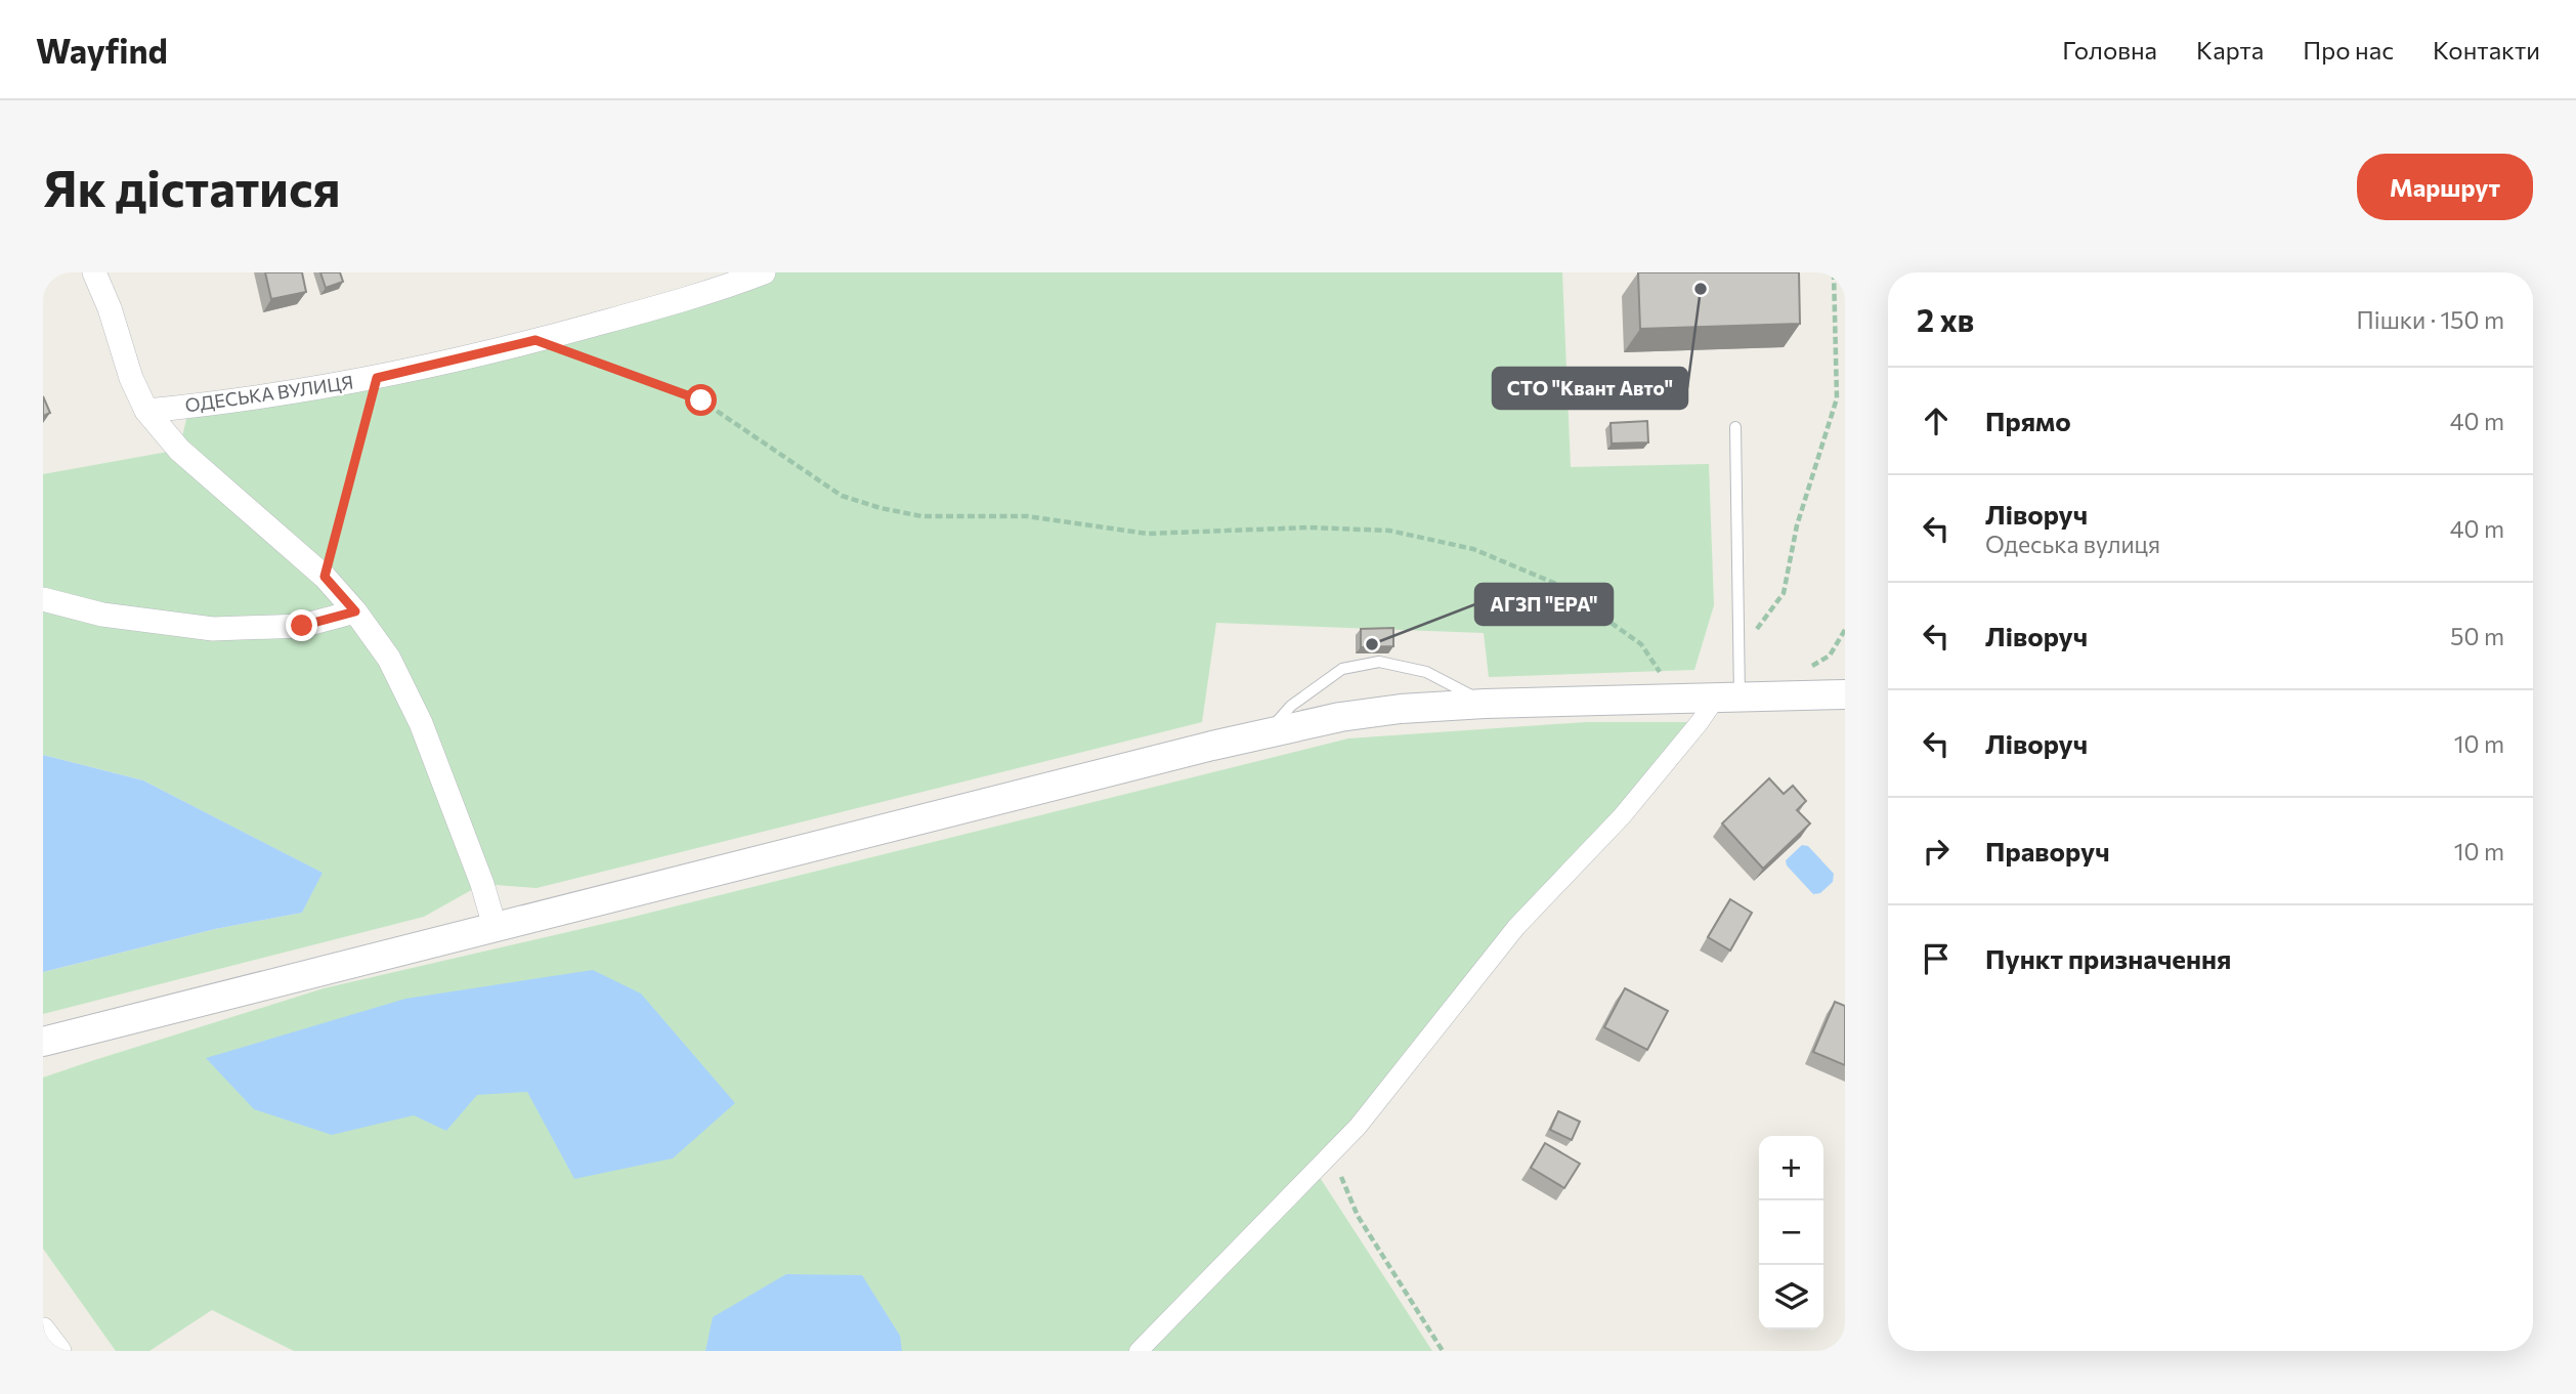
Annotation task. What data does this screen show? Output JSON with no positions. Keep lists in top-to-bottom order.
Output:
{
  "streets": {
    "street": ["ОДЕСЬКА ВУЛИЦЯ"]
  },
  "places": ["СТО \"Квант Авто\"", "АГЗП \"ЕРА\""],
  "page": {
    "header": "Wayfind",
    "nav": [
      "Головна",
      "Карта",
      "Про нас",
      "Контакти"
    ],
    "buttons": "Маршрут",
    "title": "Як дістатися",
    "heading": ["2 хв", "Пішки · 150 m"],
    "list": [
      ["Прямо", "40 m"],
      ["Ліворуч", "Одеська вулиця", "40 m"],
      ["Ліворуч", "50 m"],
      ["Ліворуч", "10 m"],
      ["Праворуч", "10 m"],
      "Пункт призначення"
    ],
    "map_buttons": ["+", "−"]
  }
}
